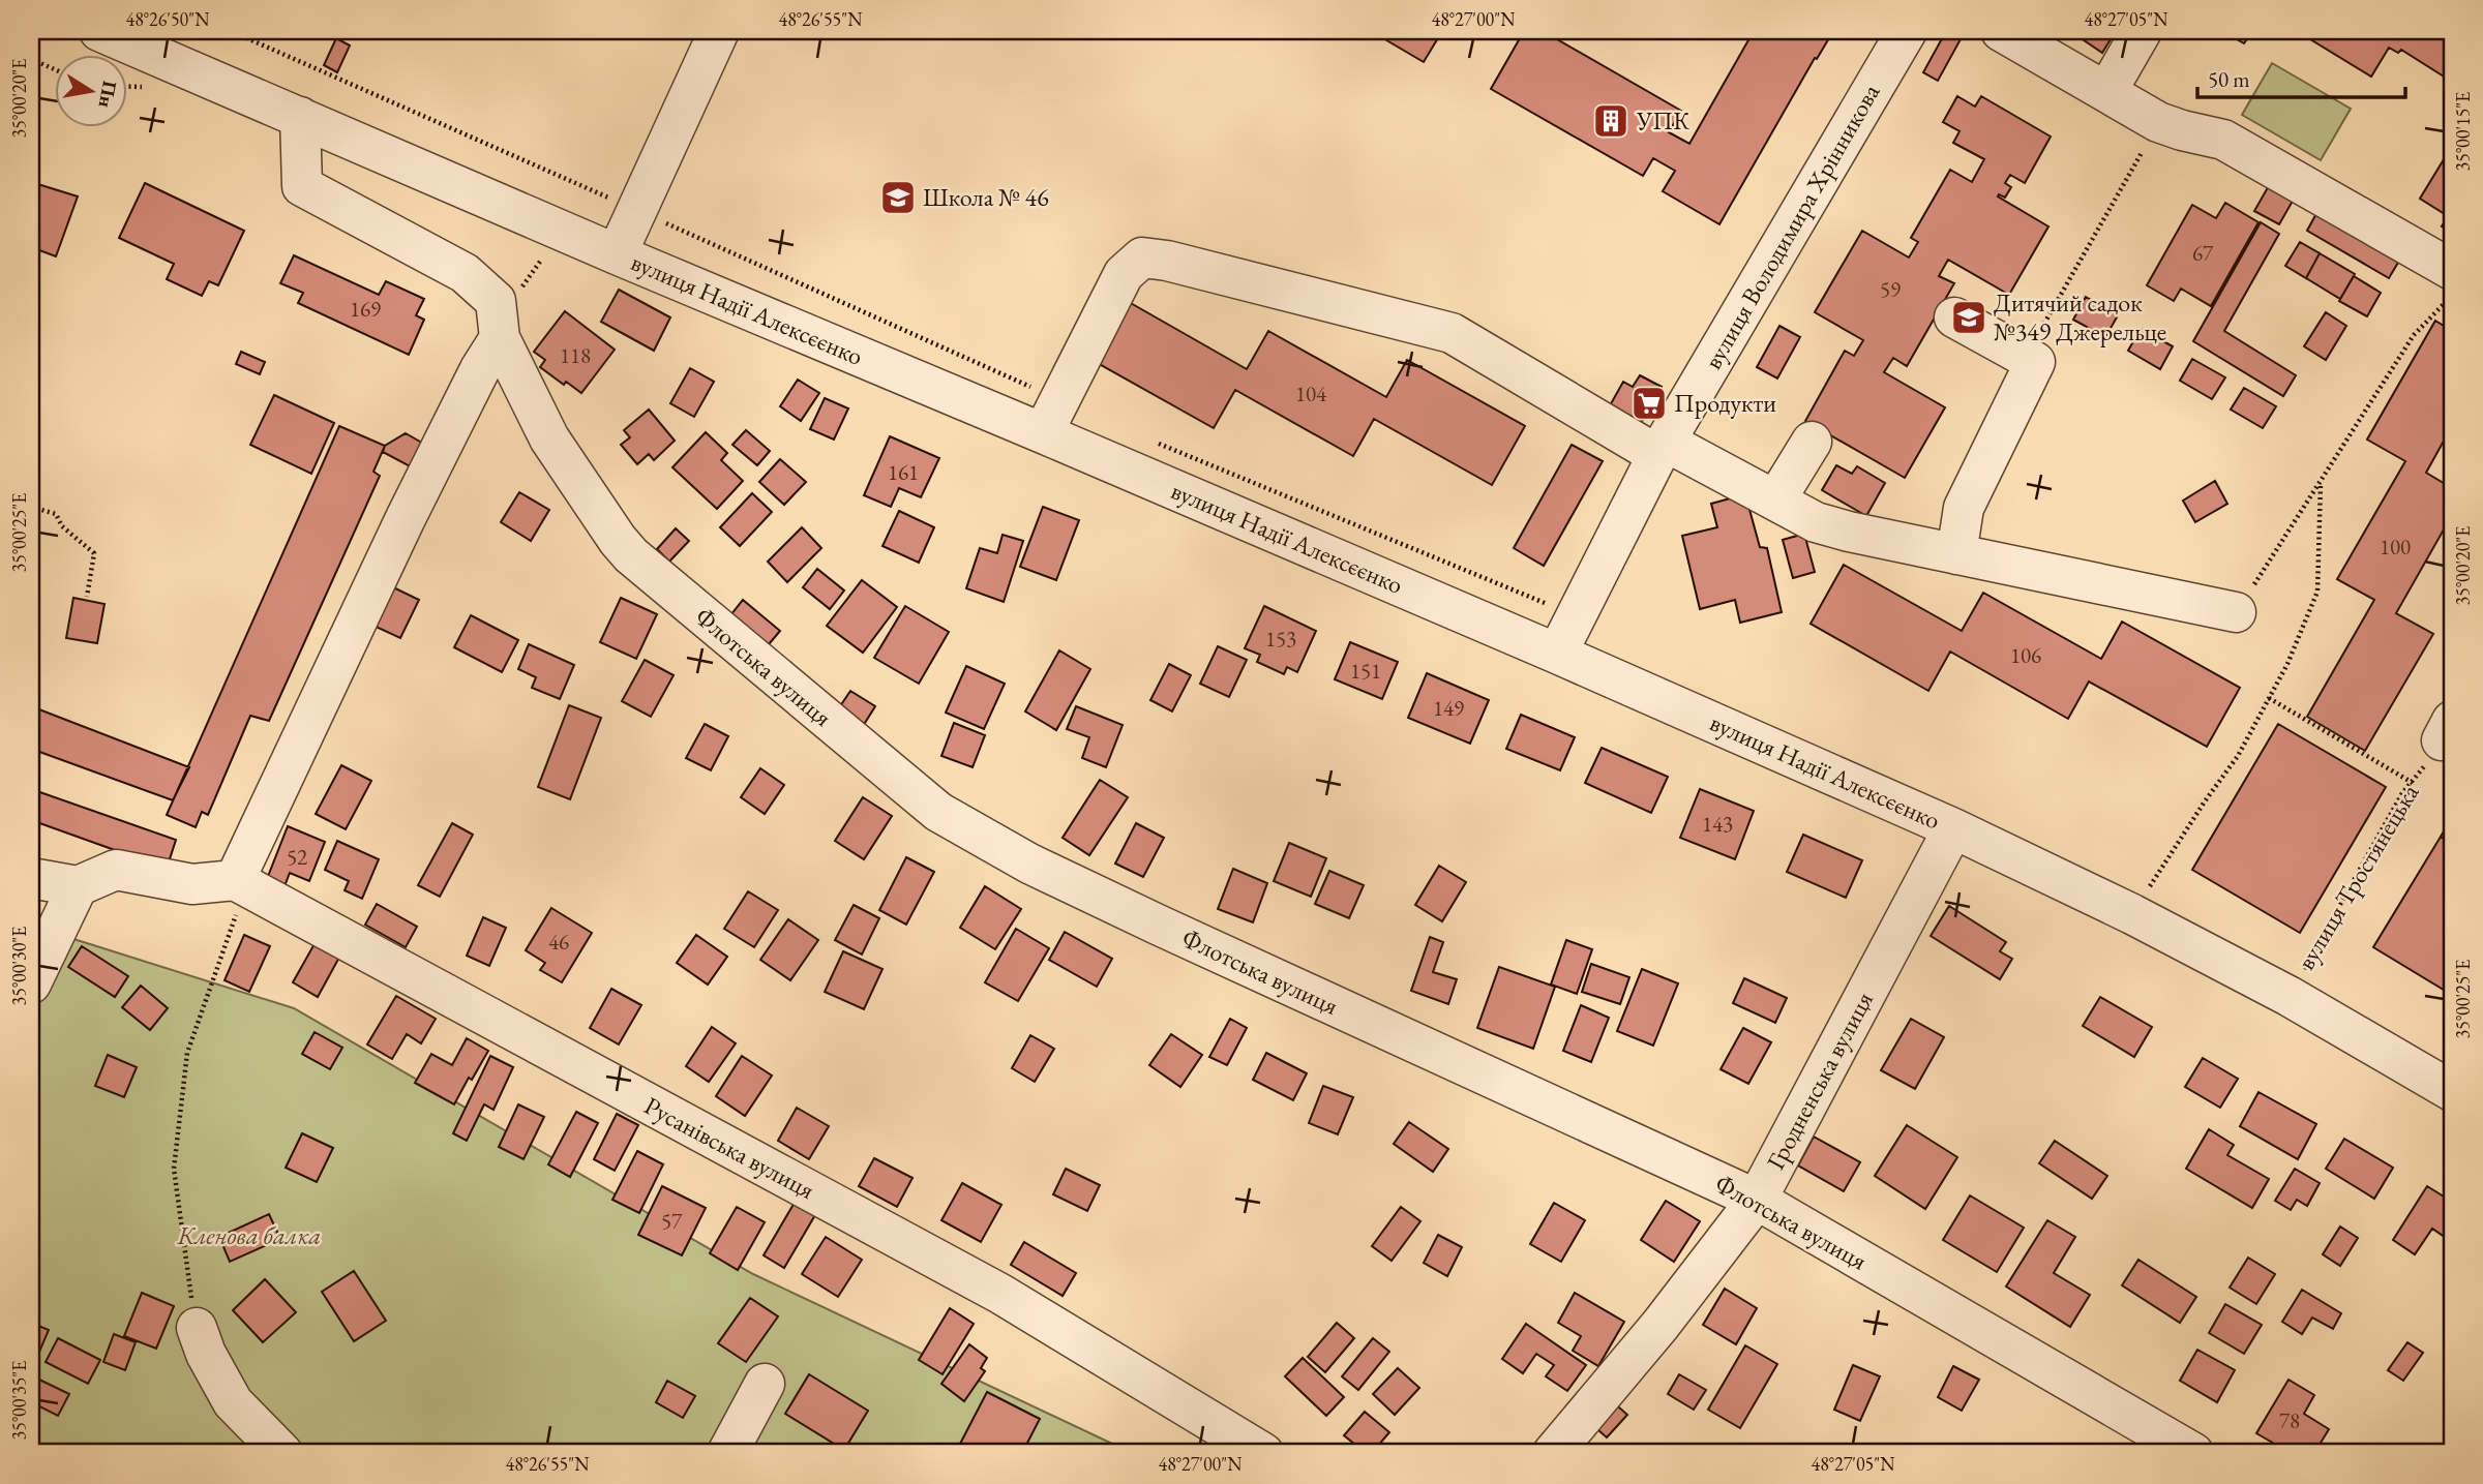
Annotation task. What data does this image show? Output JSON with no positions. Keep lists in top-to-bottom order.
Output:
{
  "streets": {
    "street": [
      "вулиця Володимира Хрінникова",
      "вулиця Надії Алексєєнко",
      "Флотська вулиця",
      "Гродненська вулиця",
      "Русанівська вулиця"
    ],
    "path": ["вулиця Тростянецька"]
  },
  "crossings": [
    ["вулиця Володимира Хрінникова", "вулиця Надії Алексєєнко"],
    ["вулиця Надії Алексєєнко", "вулиця Тростянецька"],
    ["вулиця Надії Алексєєнко", "Гродненська вулиця"],
    ["Флотська вулиця", "Гродненська вулиця"]
  ],
  "parks": ["Кленова балка"],
  "places": {
    "building": ["УПК"],
    "school or university": ["Школа № 46", "Дитячий садок №349 Джерельце"],
    "supermarket": ["Продукти"]
  },
  "house_numbers": [
    "67",
    "59",
    "169",
    "118",
    "104",
    "161",
    "100",
    "153",
    "106",
    "151",
    "149",
    "143",
    "52",
    "46",
    "57",
    "78"
  ],
  "scale_bar": "50 m",
  "north": "right",
  "coordinates": [
    "48°26'50\"N",
    "48°26'55\"N",
    "48°27'00\"N",
    "48°27'05\"N",
    "35°00'20\"E",
    "35°00'15\"E",
    "35°00'25\"E",
    "35°00'30\"E",
    "35°00'35\"E"
  ]
}
